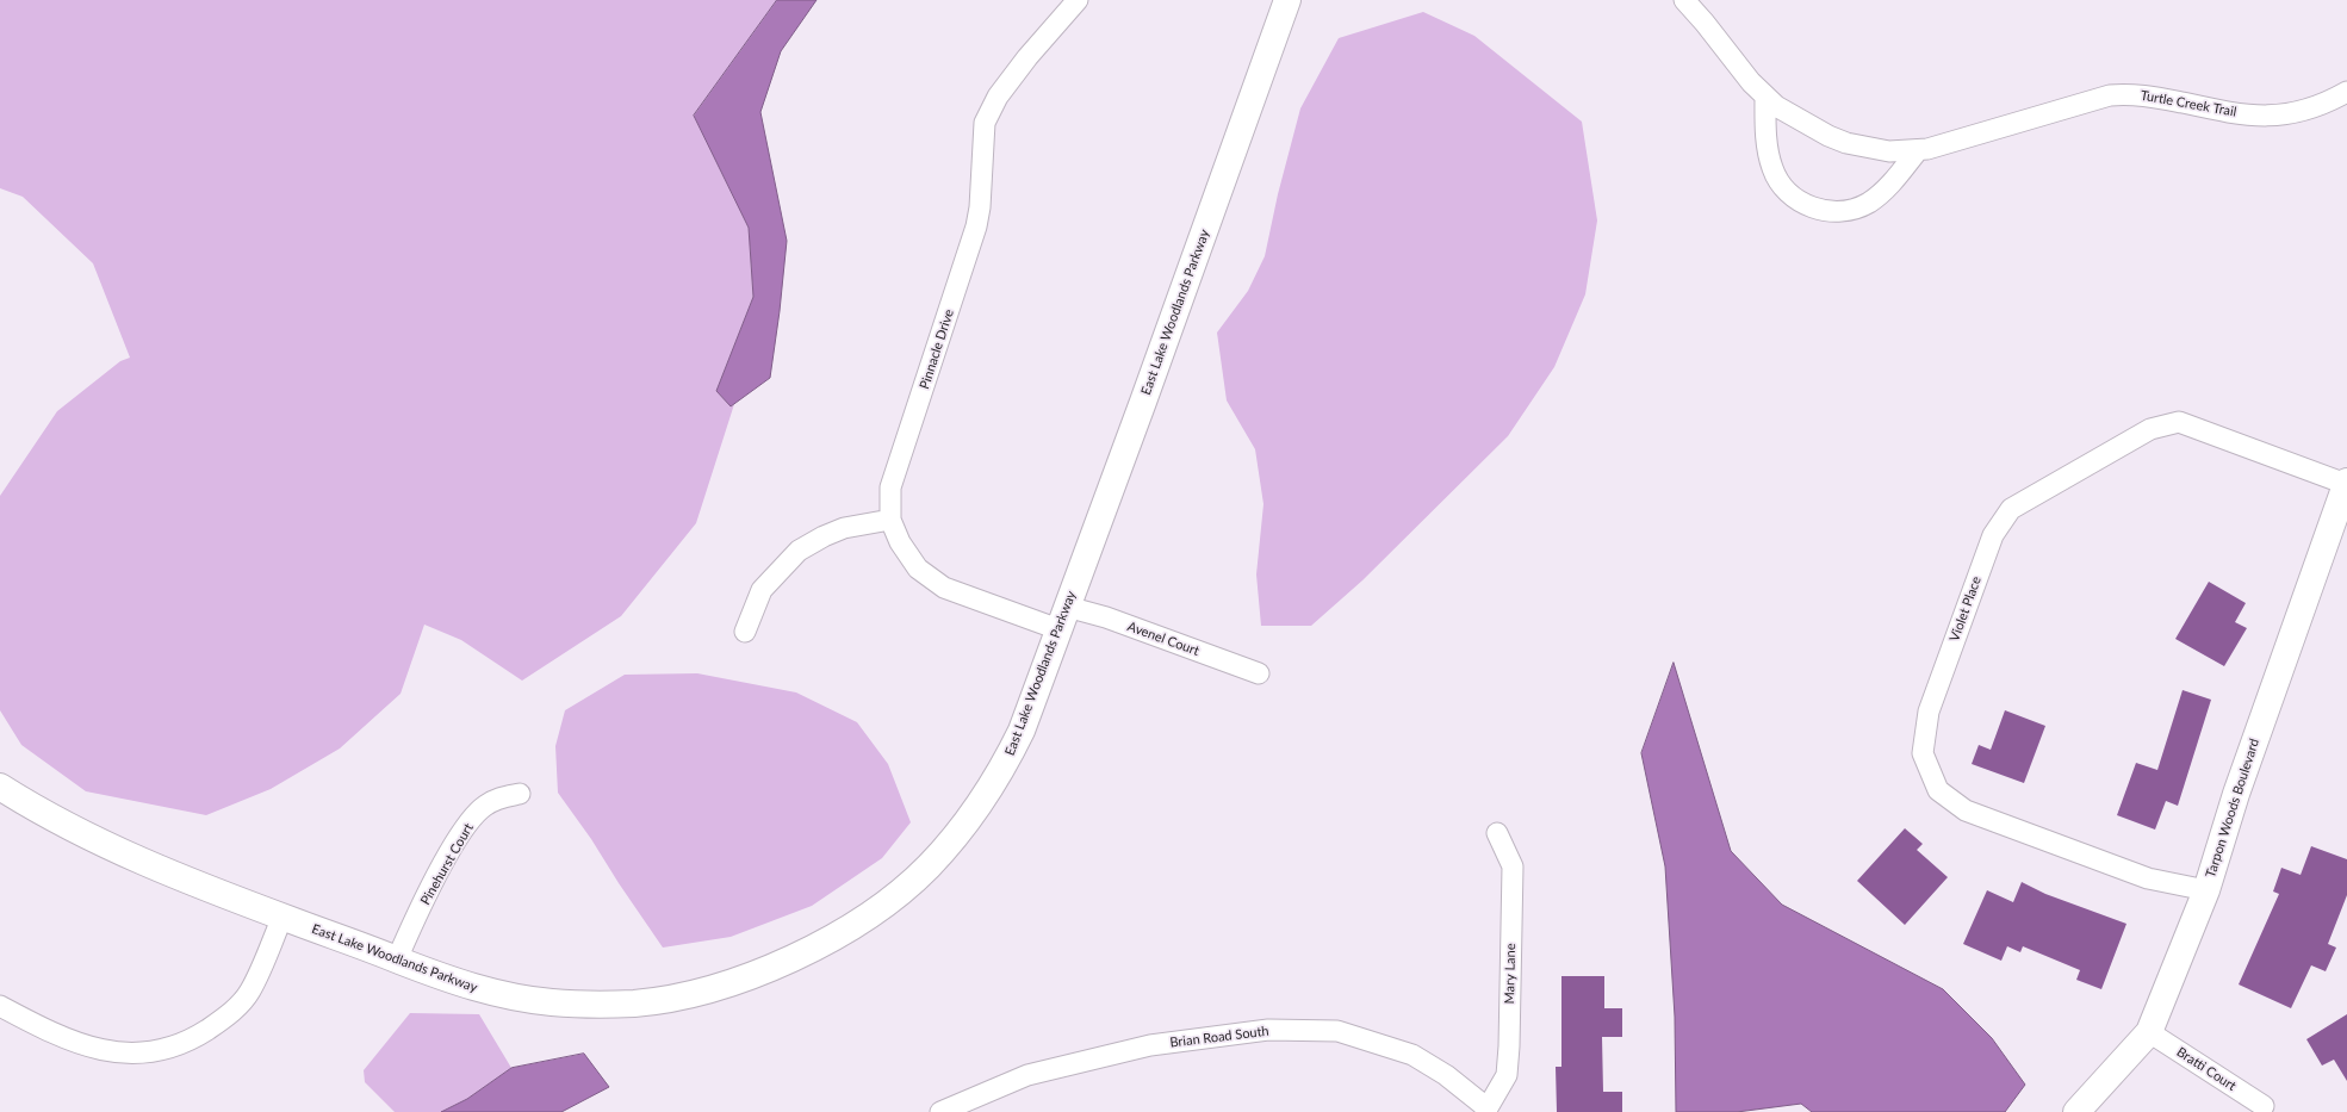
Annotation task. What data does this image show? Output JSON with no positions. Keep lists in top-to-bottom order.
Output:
{
  "streets": {
    "street": [
      "Turtle Creek Trail",
      "East Lake Woodlands Parkway",
      "Pinnacle Drive",
      "Violet Place",
      "Avenel Court",
      "Tarpon Woods Boulevard",
      "Pinehurst Court",
      "Mary Lane",
      "Brian Road South",
      "Bratti Court"
    ]
  },
  "crossings": [
    ["East Lake Woodlands Parkway", "Pinnacle Drive"],
    ["East Lake Woodlands Parkway", "Avenel Court"],
    ["East Lake Woodlands Parkway", "Pinehurst Court"],
    ["Pinnacle Drive", "Avenel Court"],
    ["Violet Place", "Tarpon Woods Boulevard"],
    ["Tarpon Woods Boulevard", "Bratti Court"],
    ["Mary Lane", "Brian Road South"]
  ]
}
